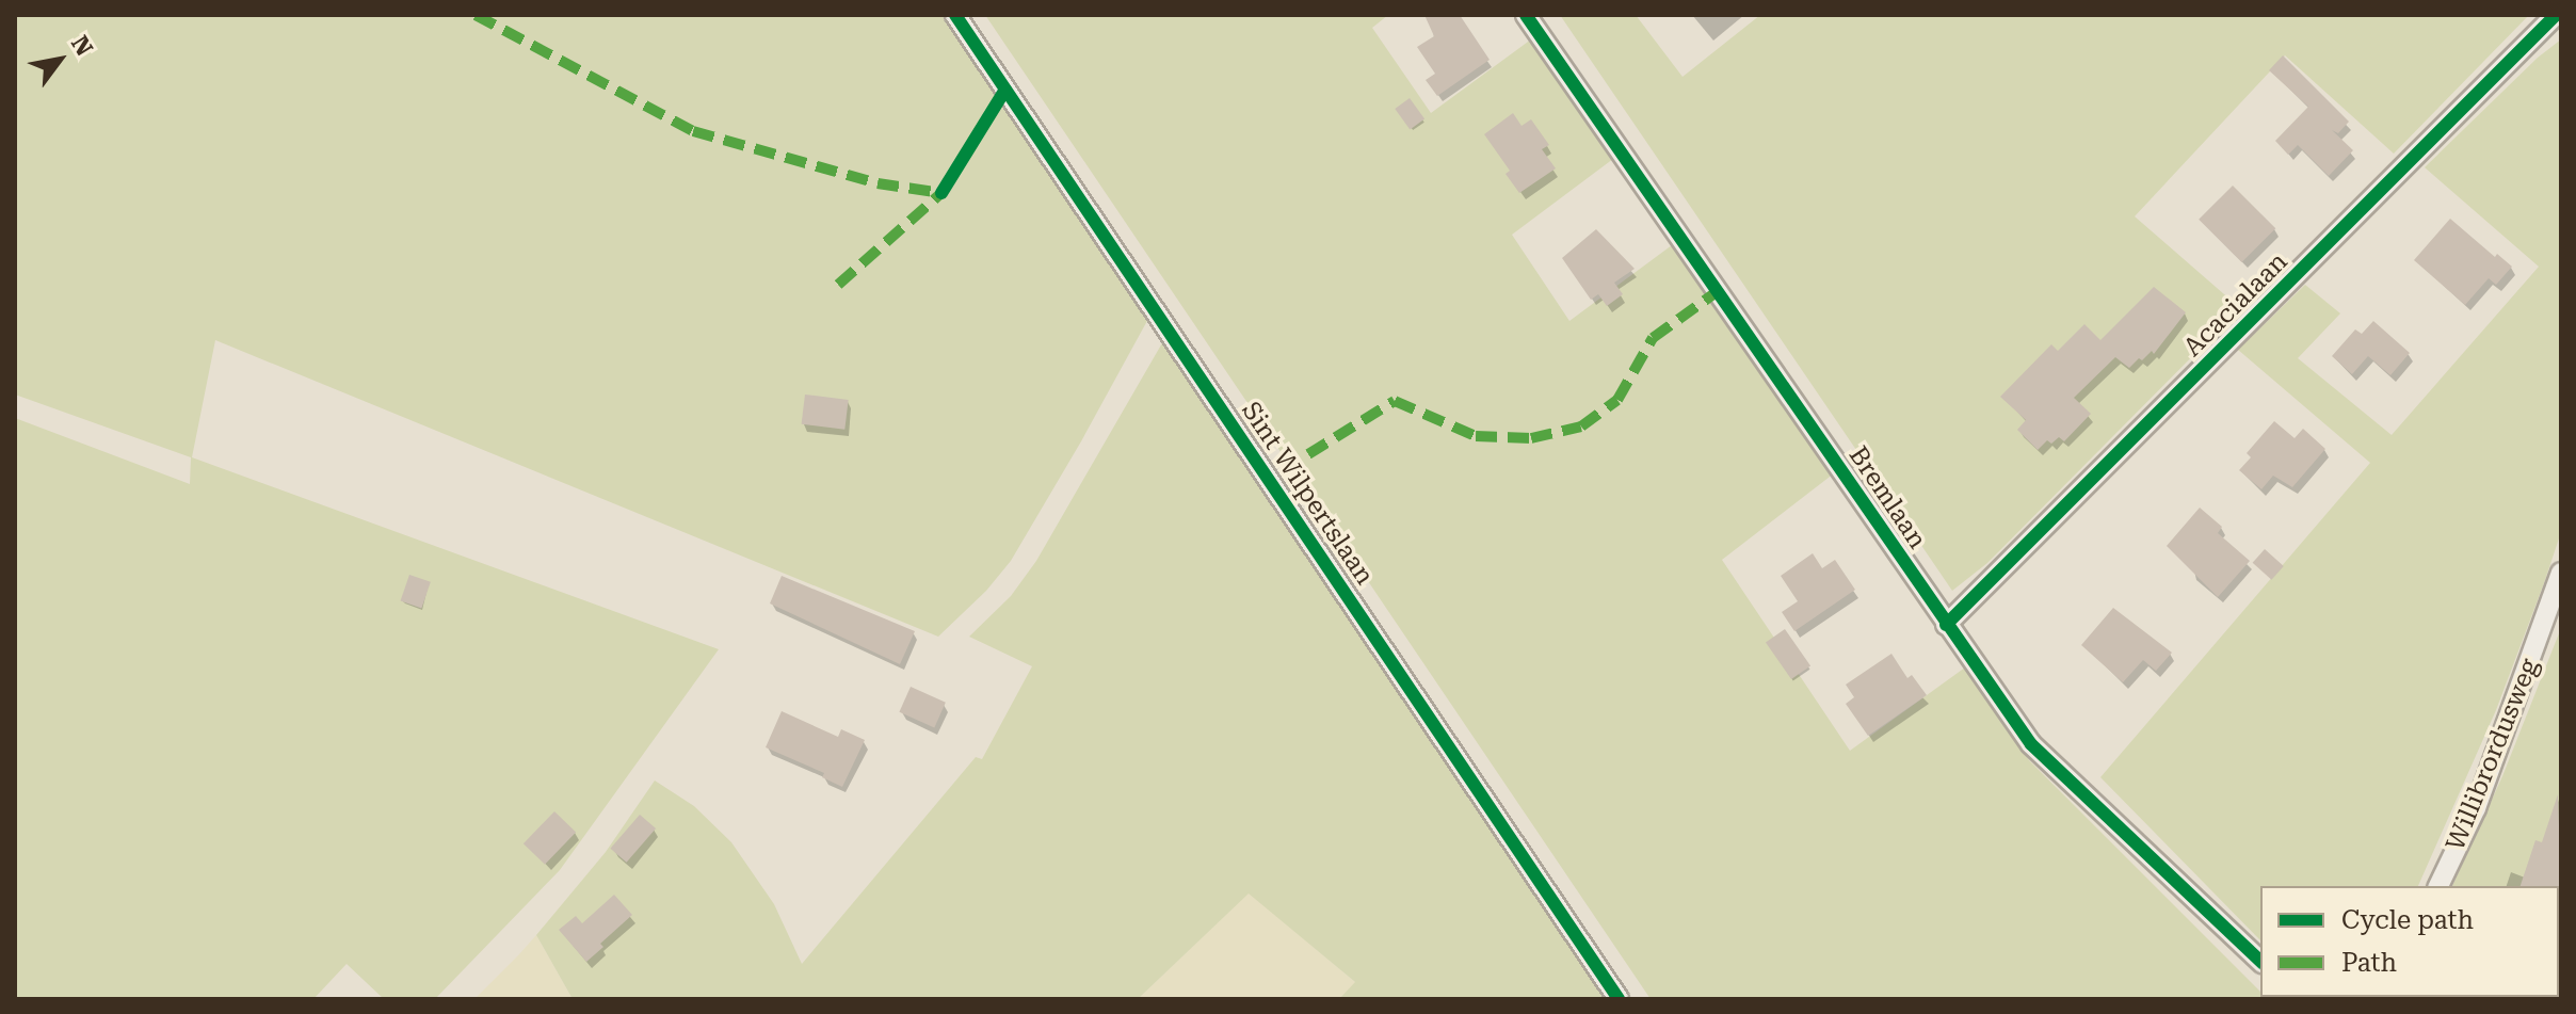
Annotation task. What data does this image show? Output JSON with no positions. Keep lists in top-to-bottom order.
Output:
{
  "streets": {
    "street": [
      "Acacialaan",
      "Sint Wilpertslaan",
      "Bremlaan",
      "Willibrordusweg"
    ]
  },
  "crossings": [
    ["Acacialaan", "Bremlaan"]
  ],
  "legend": ["Cycle path", "Path"],
  "north": "top right"
}
